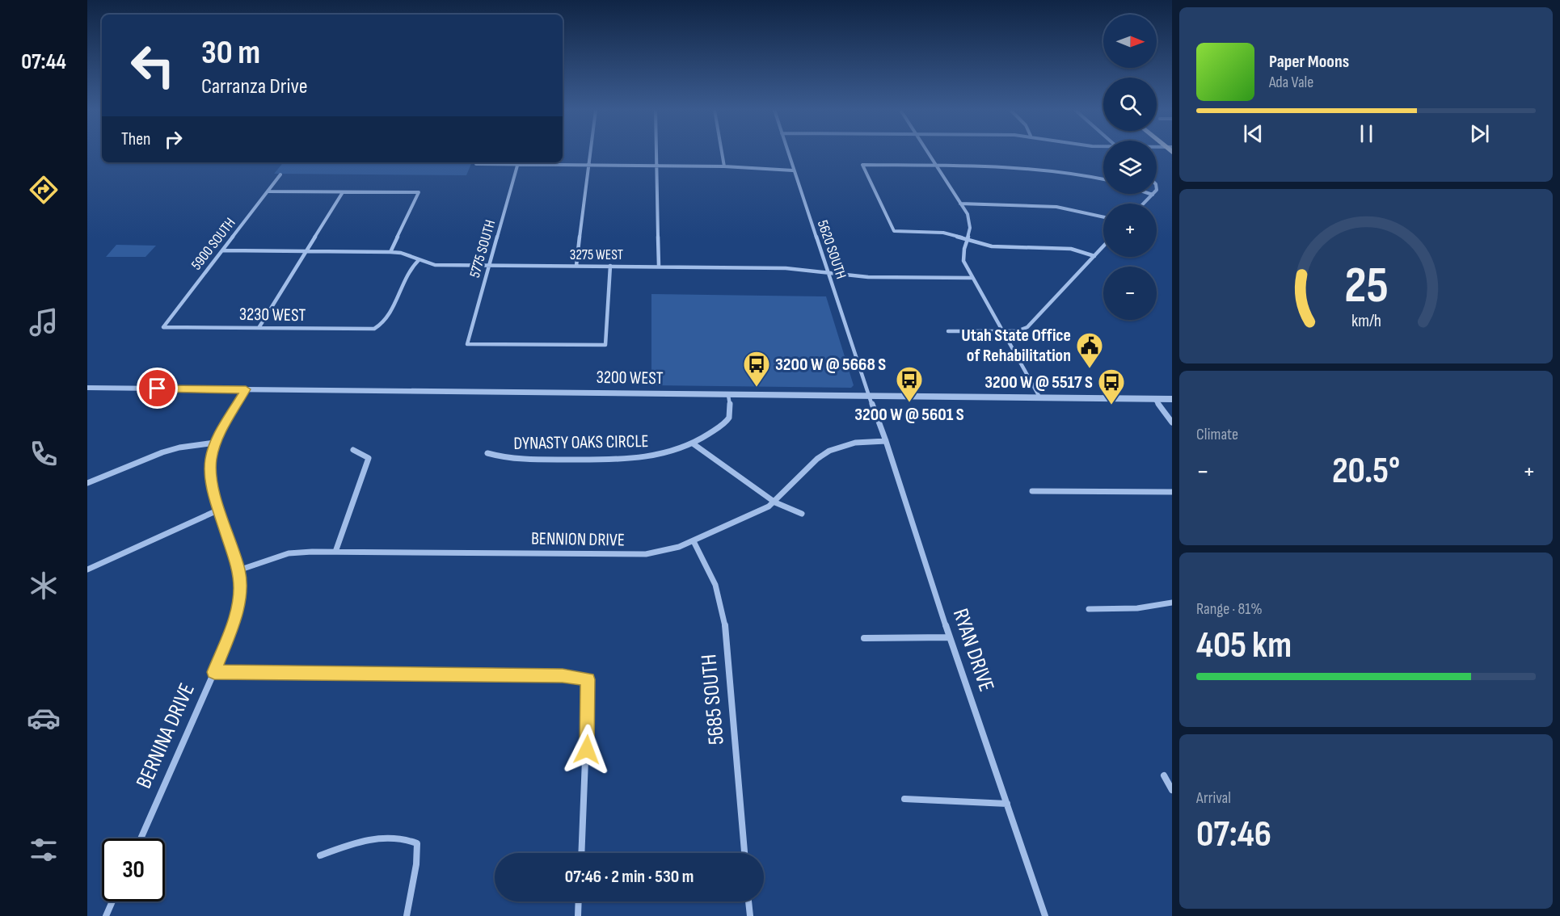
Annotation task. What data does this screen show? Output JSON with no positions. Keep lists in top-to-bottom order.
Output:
{
  "streets": {
    "street": [
      "5900 SOUTH",
      "5775 SOUTH",
      "5620 SOUTH",
      "3275 WEST",
      "3230 WEST",
      "3200 WEST",
      "DYNASTY OAKS CIRCLE",
      "BENNION DRIVE",
      "RYAN DRIVE",
      "5685 SOUTH",
      "BERNINA DRIVE"
    ]
  },
  "crossings": [
    ["5900 SOUTH", "3275 WEST"],
    ["5900 SOUTH", "3230 WEST"],
    ["5775 SOUTH", "3275 WEST"],
    ["5620 SOUTH", "3275 WEST"],
    ["5620 SOUTH", "3200 WEST"],
    ["5620 SOUTH", "RYAN DRIVE"],
    ["3275 WEST", "3230 WEST"],
    ["3200 WEST", "DYNASTY OAKS CIRCLE"],
    ["3200 WEST", "RYAN DRIVE"],
    ["3200 WEST", "BERNINA DRIVE"],
    ["BENNION DRIVE", "RYAN DRIVE"],
    ["BENNION DRIVE", "5685 SOUTH"],
    ["BENNION DRIVE", "BERNINA DRIVE"]
  ],
  "places": {
    "public building": ["Utah State Office of Rehabilitation"],
    "bus stop": ["3200 W @ 5668 S", "3200 W @ 5601 S", "3200 W @ 5517 S"]
  },
  "north": "right",
  "page": {
    "tabs": "07:44",
    "map_buttons": ["+", "−"],
    "turn": ["30 m", "Carranza Drive"],
    "song": ["Paper Moons", "Ada Vale"],
    "then": "Then",
    "tile": [
      "Climate",
      ["Range · 81%", "405 km"],
      ["Arrival", "07:46"]
    ],
    "heat": ["−", "20.5°", "+"],
    "limit": "30",
    "trip": "07:46 · 2 min · 530 m",
    "gauge": ["25", "km/h"]
  }
}
